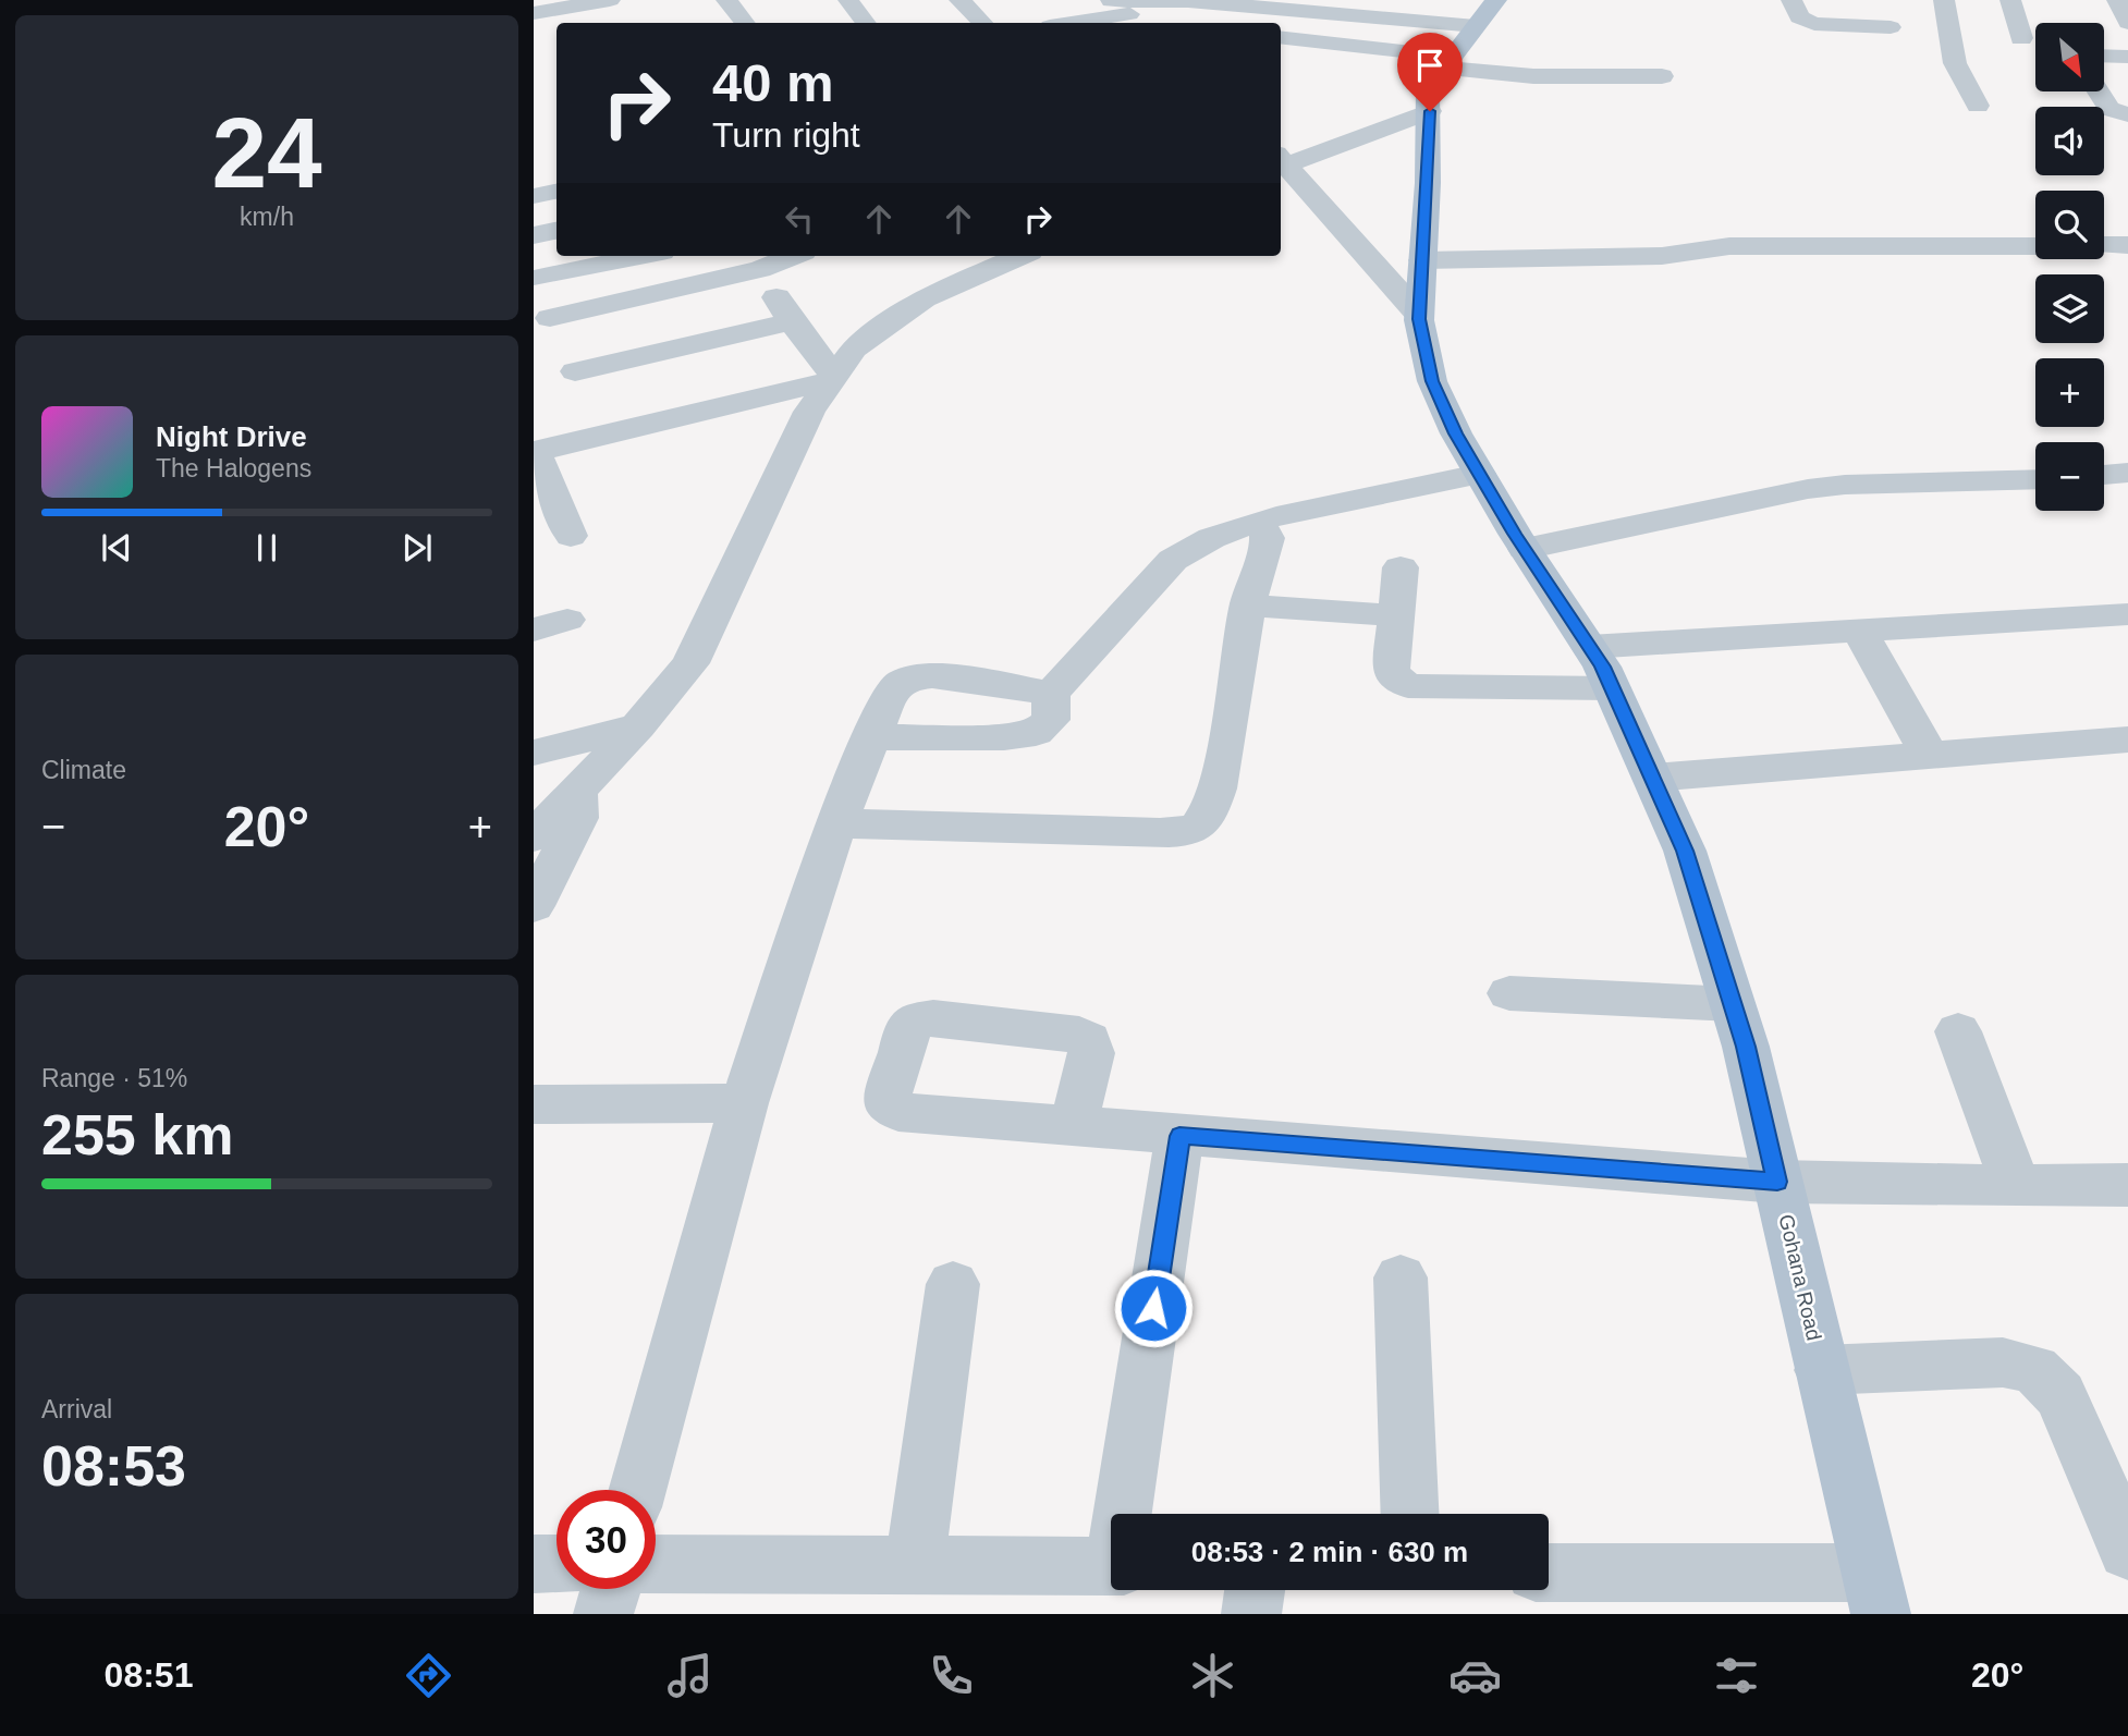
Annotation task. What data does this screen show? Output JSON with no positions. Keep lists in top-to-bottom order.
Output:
{
  "streets": {
    "main road": ["Gohana Road"]
  },
  "north": "bottom right",
  "page": {
    "tile": [
      ["24", "km/h"],
      "Climate",
      ["Range · 51%", "255 km"],
      ["Arrival", "08:53"]
    ],
    "map_buttons": ["+", "−"],
    "turn": ["40 m", "Turn right"],
    "song": ["Night Drive", "The Halogens"],
    "heat": ["−", "20°", "+"],
    "limit": "30",
    "trip": "08:53 · 2 min · 630 m",
    "tabs": ["08:51", "20°"]
  }
}
